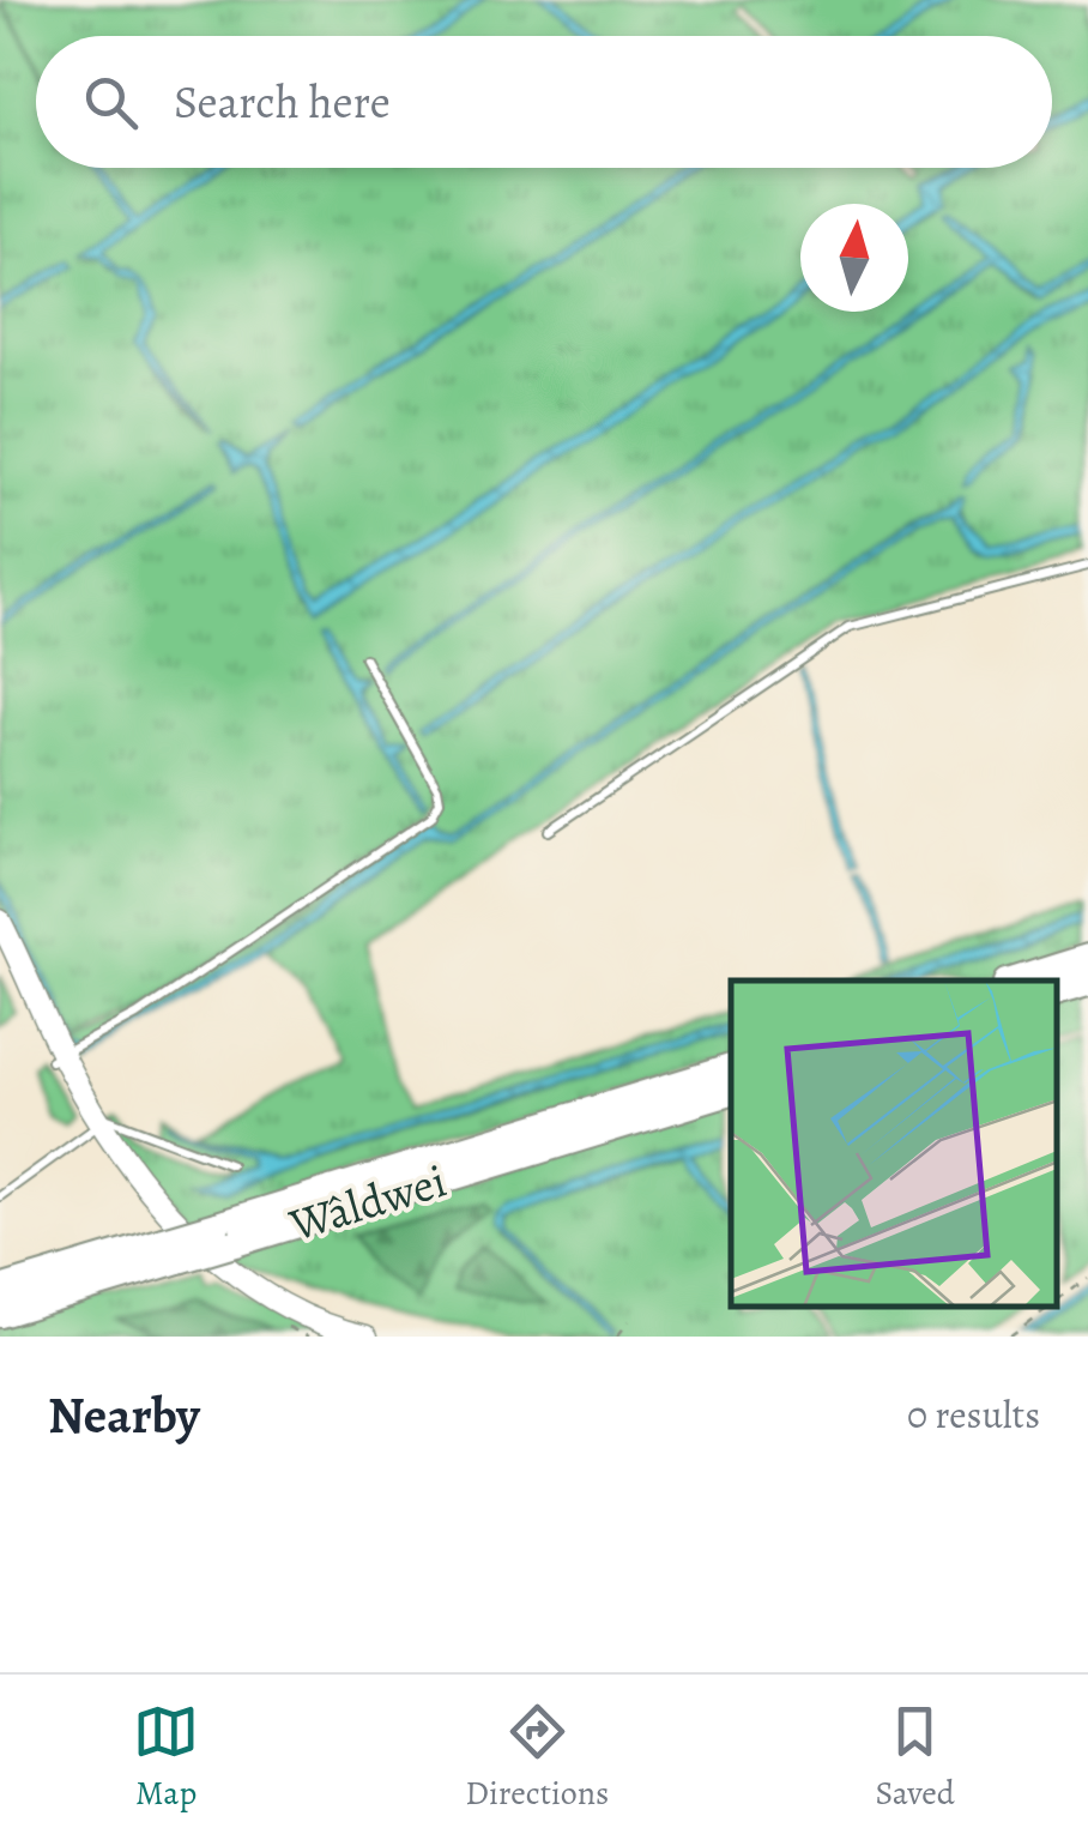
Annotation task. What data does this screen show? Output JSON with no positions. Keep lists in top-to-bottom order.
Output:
{
  "streets": {
    "highway": ["Wâldwei"]
  },
  "north": "top",
  "page": {
    "search": "Search here",
    "heading": ["Nearby", "0 results"],
    "nav": ["Map", "Directions", "Saved"]
  }
}
